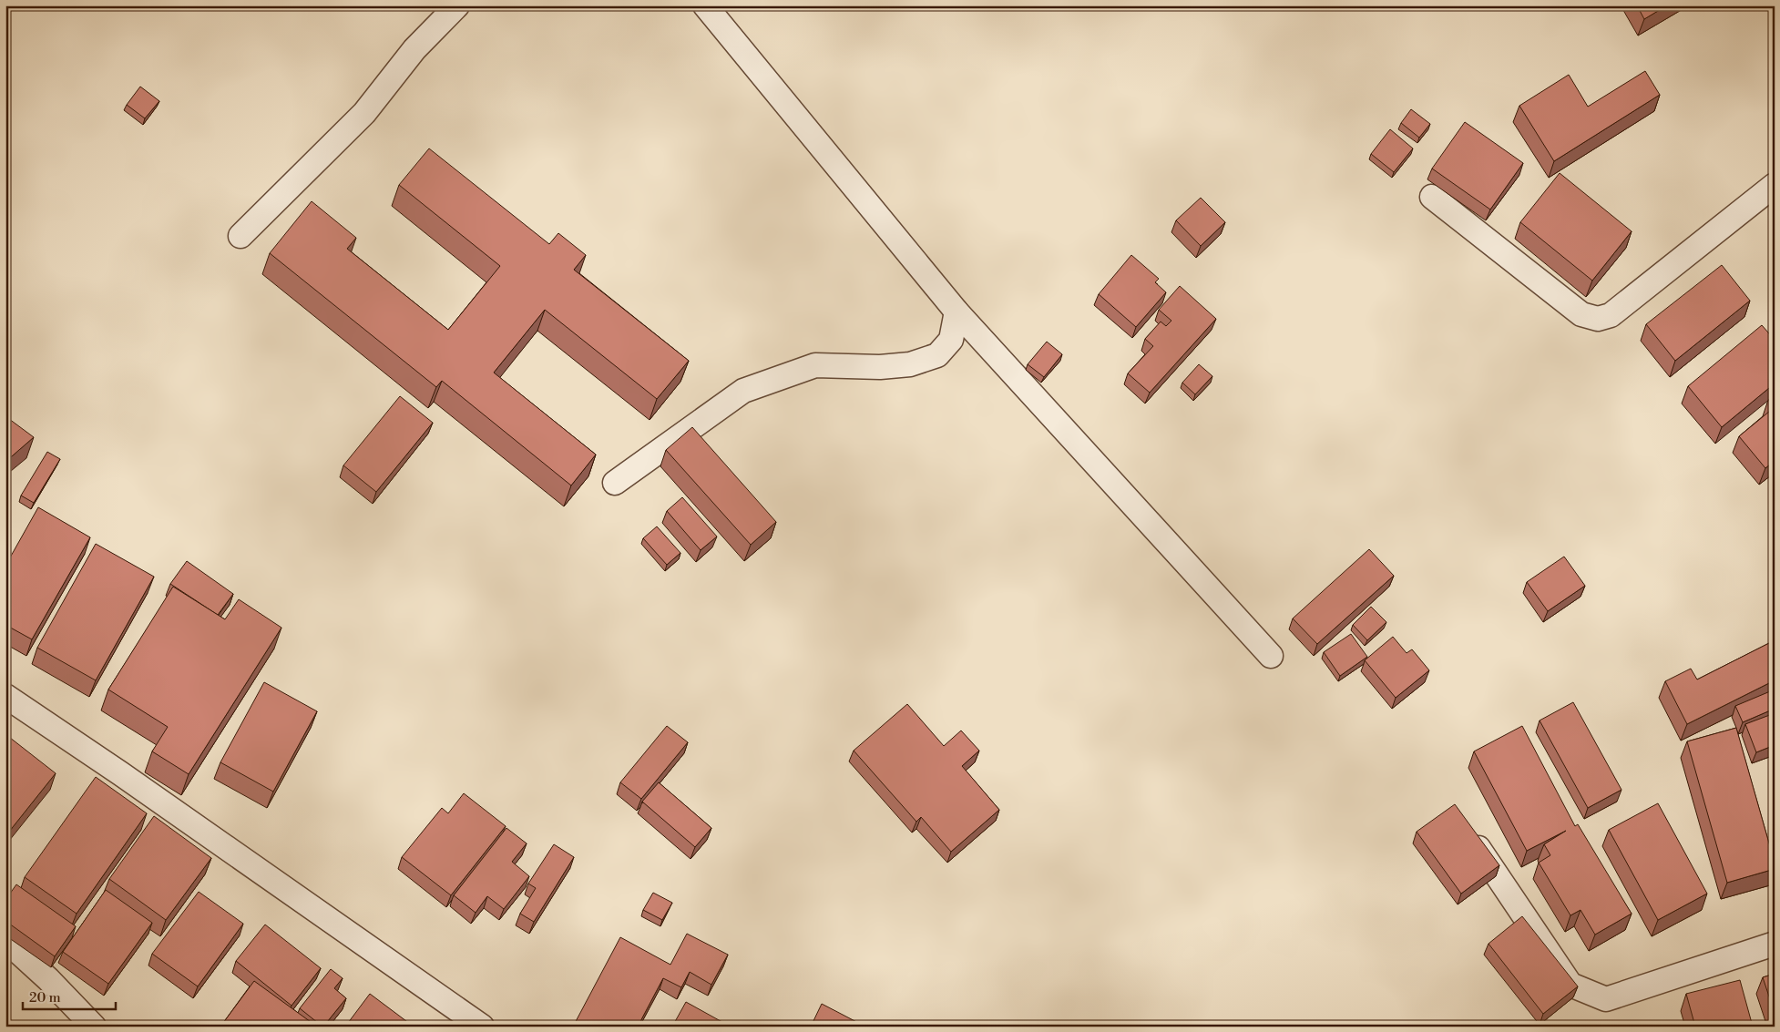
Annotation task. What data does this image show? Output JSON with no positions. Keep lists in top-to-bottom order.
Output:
{
  "scale_bar": "20 m"
}
